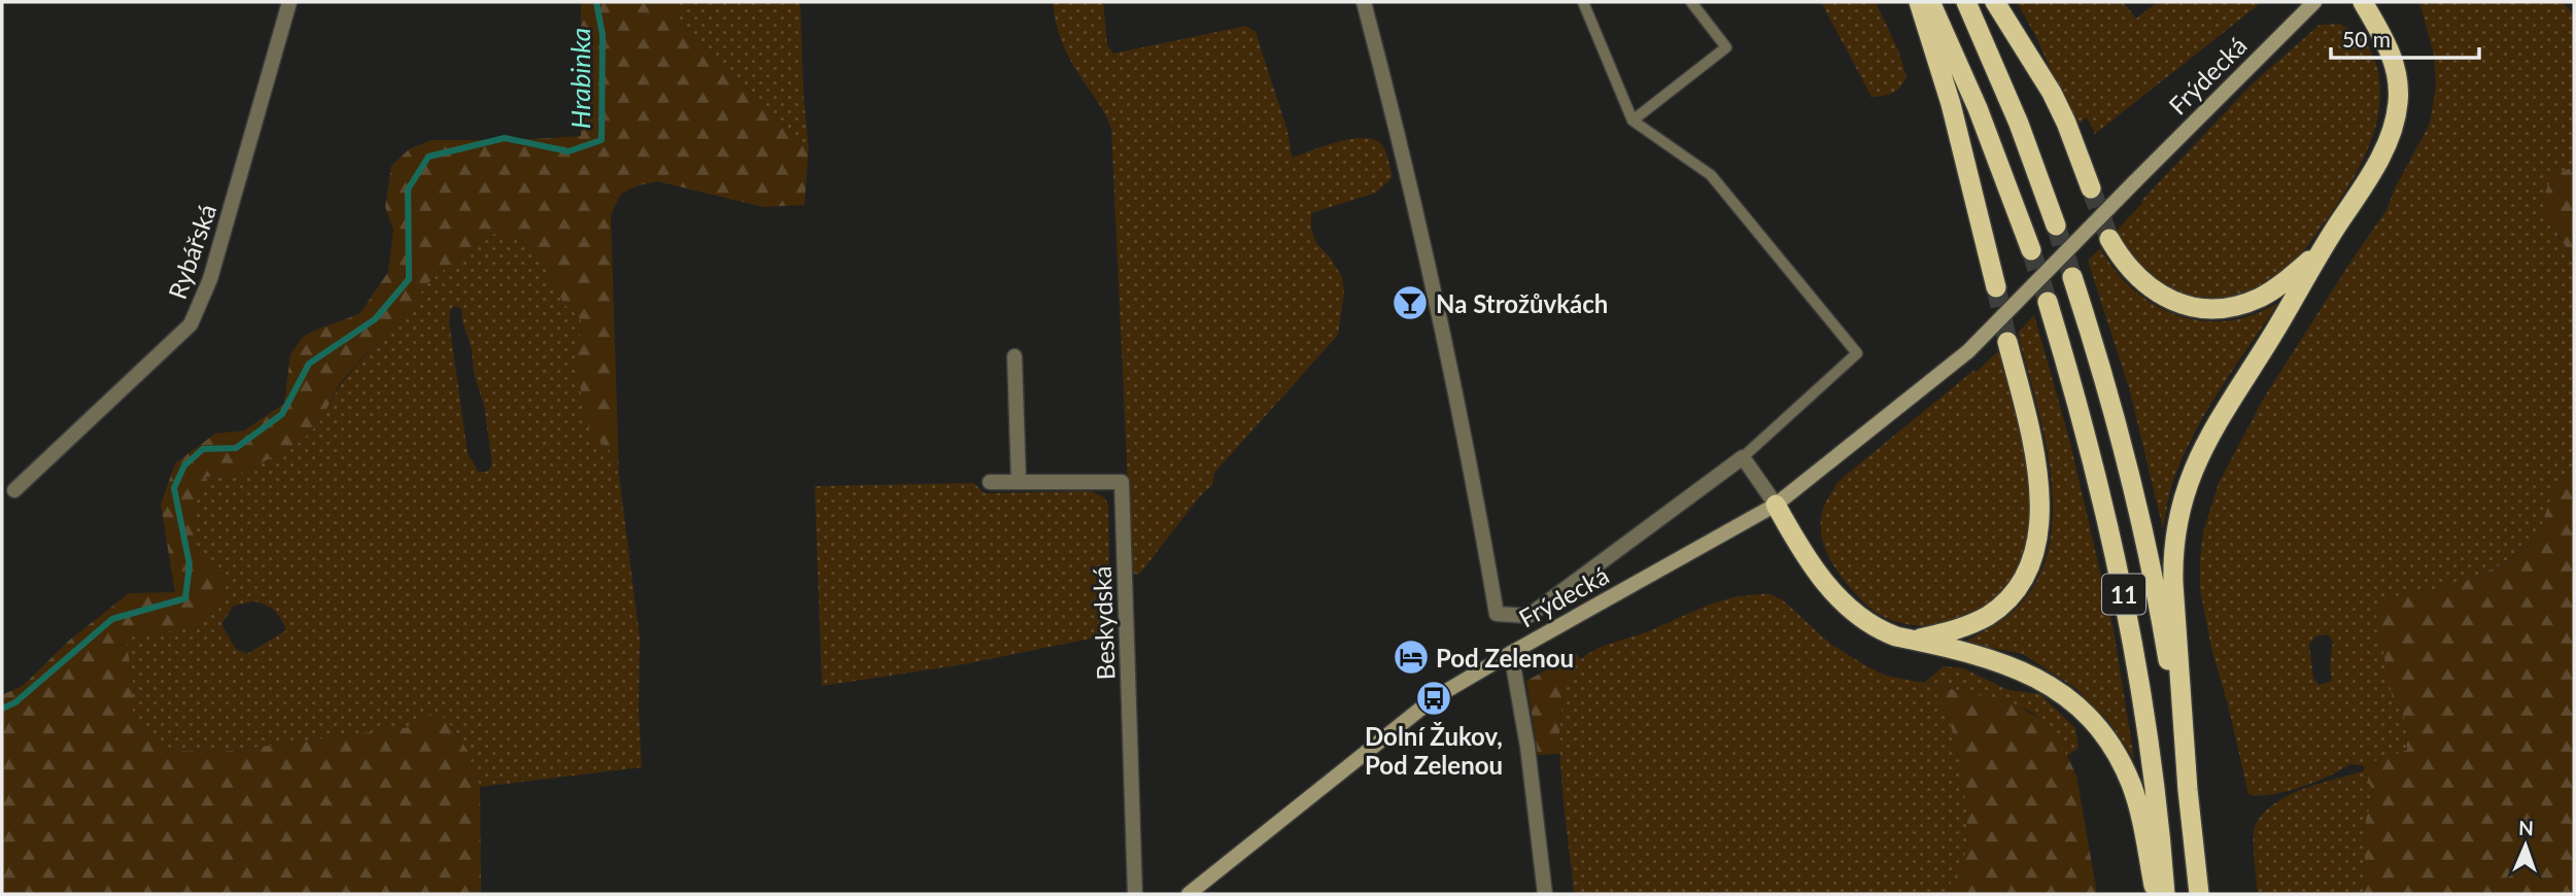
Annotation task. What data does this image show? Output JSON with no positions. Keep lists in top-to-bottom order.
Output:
{
  "streets": {
    "highway": ["11"],
    "main road": ["Frýdecká"],
    "street": ["Rybářská", "Beskydská"]
  },
  "water": ["Hrabinka"],
  "places": {
    "bar": ["Na Strožůvkách"],
    "hotel": ["Pod Zelenou"],
    "bus stop": ["Dolní Žukov, Pod Zelenou"]
  },
  "scale_bar": "50 m",
  "north": "top"
}
